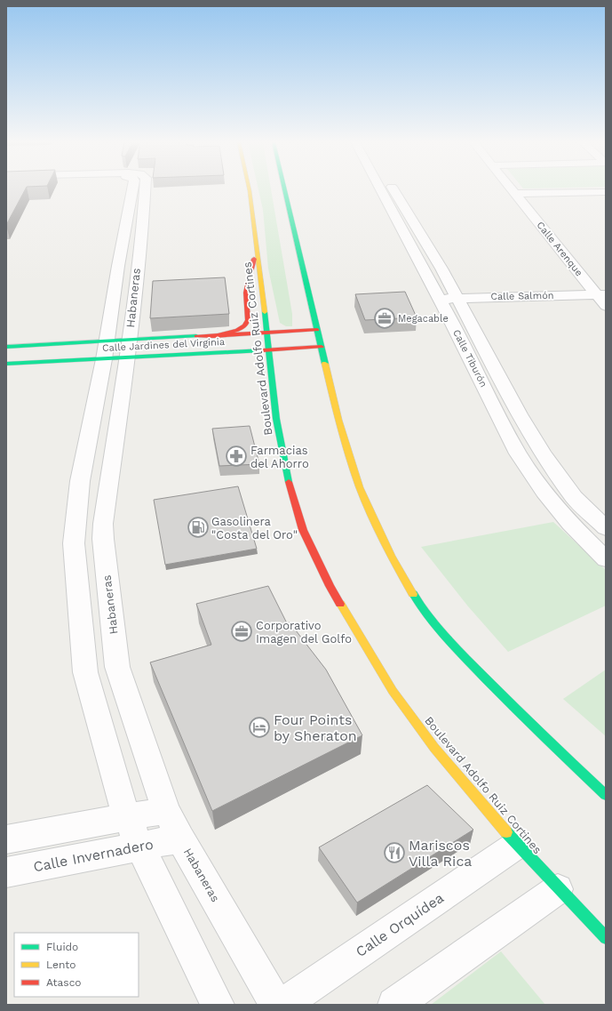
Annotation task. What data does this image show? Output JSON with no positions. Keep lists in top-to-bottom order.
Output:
{
  "streets": {
    "main road": ["Calle Jardines del Virginia", "Boulevard Adolfo Ruiz Cortines"],
    "street": [
      "Calle Arenque",
      "Calle Salmón",
      "Habaneras",
      "Calle Tiburón",
      "Calle Invernadero",
      "Calle Orquídea"
    ]
  },
  "crossings": [
    ["Calle Arenque", "Calle Salmón"],
    ["Calle Salmón", "Calle Tiburón"],
    ["Habaneras", "Calle Jardines del Virginia"],
    ["Habaneras", "Calle Invernadero"],
    ["Calle Jardines del Virginia", "Boulevard Adolfo Ruiz Cortines"],
    ["Boulevard Adolfo Ruiz Cortines", "Calle Orquídea"]
  ],
  "places": {
    "office": ["Megacable", "Corporativo Imagen del Golfo"],
    "pharmacy": ["Farmacias del Ahorro"],
    "fuel station": ["Gasolinera \"Costa del Oro\""],
    "hotel": ["Four Points by Sheraton"],
    "restaurant": ["Mariscos Villa Rica"]
  },
  "legend": ["Fluido", "Lento", "Atasco"]
}
